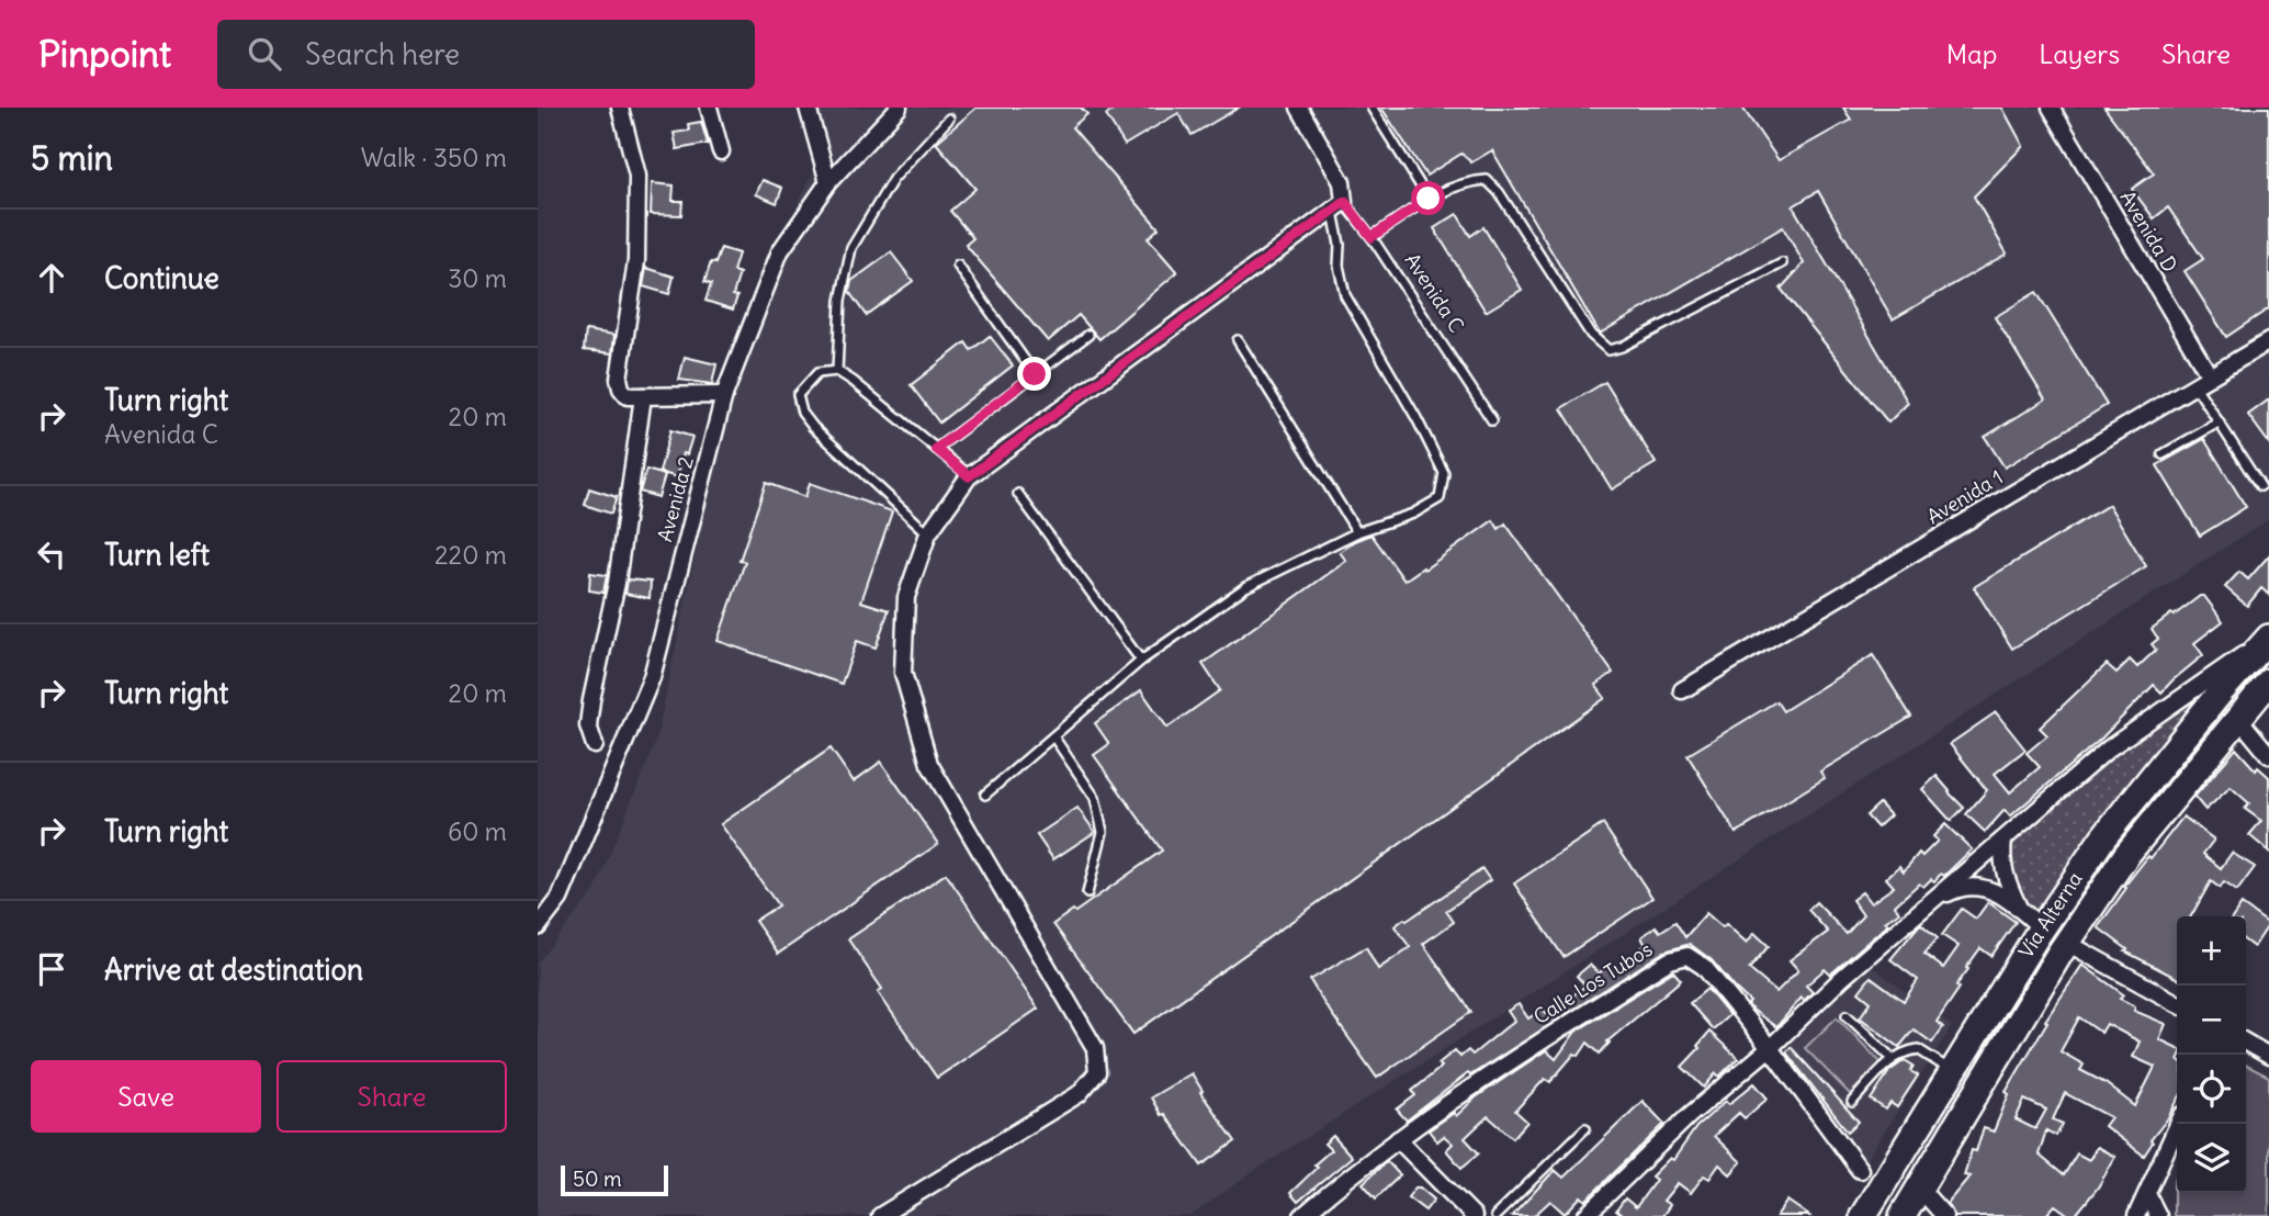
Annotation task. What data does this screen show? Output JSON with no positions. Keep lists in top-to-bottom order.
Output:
{
  "streets": {
    "highway": ["Vía Alterna"],
    "street": [
      "Avenida D",
      "Avenida C",
      "Avenida 1",
      "Avenida 2",
      "Calle Los Tubos"
    ]
  },
  "crossings": [
    ["Avenida D", "Avenida 1"]
  ],
  "scale_bar": "50 m",
  "page": {
    "header": "Pinpoint",
    "search": "Search here",
    "nav": ["Map", "Layers", "Share"],
    "heading": ["5 min", "Walk · 350 m"],
    "list": [
      ["Continue", "30 m"],
      ["Turn right", "Avenida C", "20 m"],
      ["Turn left", "220 m"],
      ["Turn right", "20 m"],
      ["Turn right", "60 m"],
      "Arrive at destination"
    ],
    "map_buttons": ["+", "−"],
    "buttons": ["Save", "Share"],
    "scale": "50 m"
  }
}
